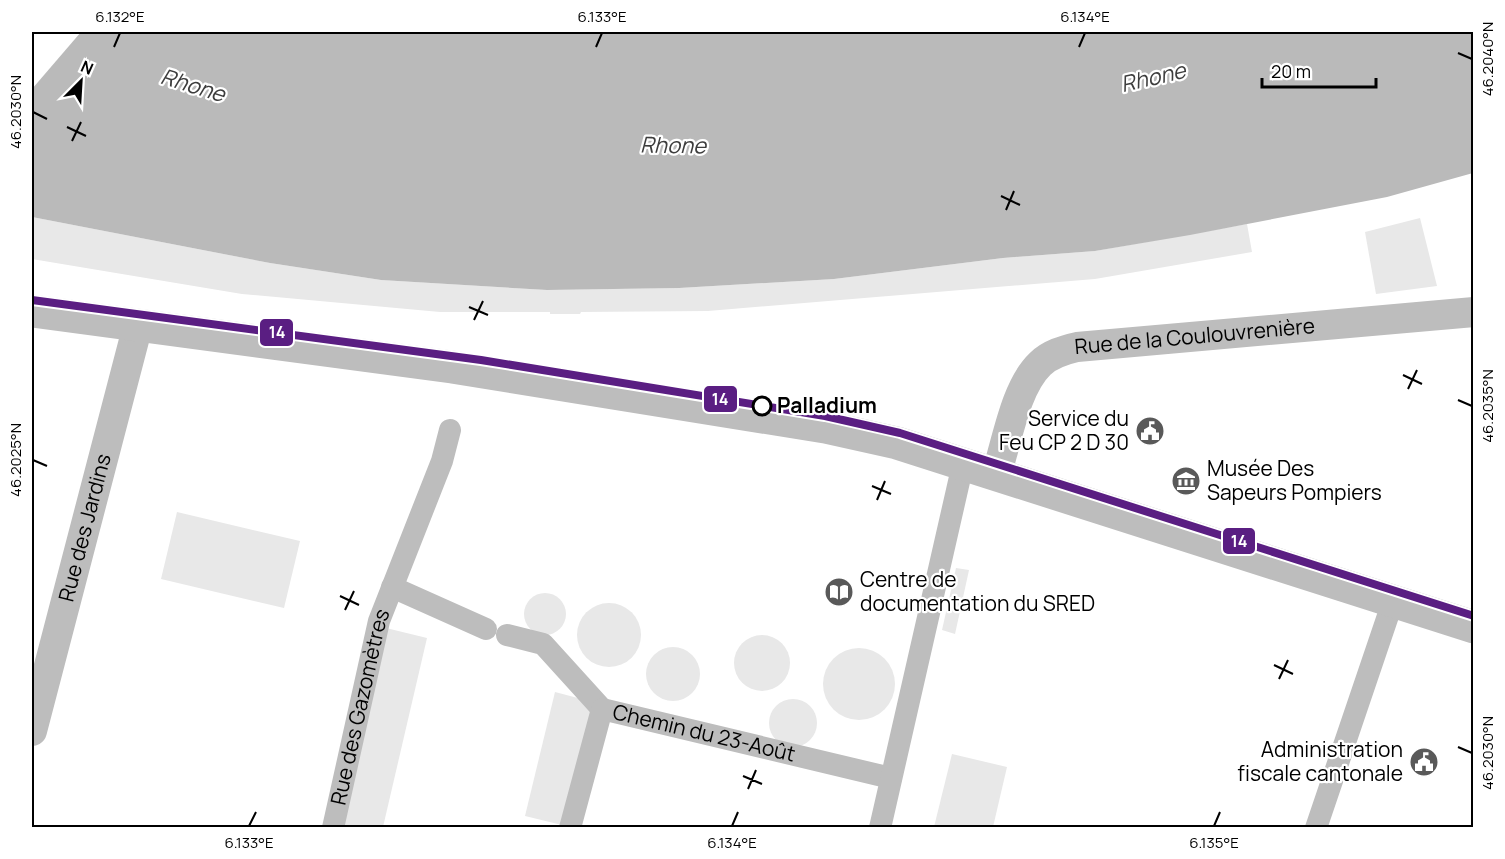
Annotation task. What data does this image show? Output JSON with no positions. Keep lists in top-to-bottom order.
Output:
{
  "streets": {
    "street": [
      "Rue de la Coulouvrenière",
      "Rue des Jardins",
      "Rue des Gazomètres",
      "Chemin du 23-Août"
    ]
  },
  "crossings": [
    ["Rue des Gazomètres", "Chemin du 23-Août"]
  ],
  "water": ["Rhone"],
  "places": {
    "other": ["Palladium"],
    "public building": ["Service du Feu CP 2 D 30", "Administration fiscale cantonale"],
    "museum": ["Musée Des Sapeurs Pompiers"],
    "library": ["Centre de documentation du SRED"]
  },
  "lines": ["transit line 14"],
  "scale_bar": "20 m",
  "north": "top right",
  "coordinates": [
    "6.132°E",
    "6.133°E",
    "6.134°E",
    "46.2040°N",
    "46.2030°N",
    "46.2035°N",
    "46.2025°N",
    "6.135°E"
  ]
}
